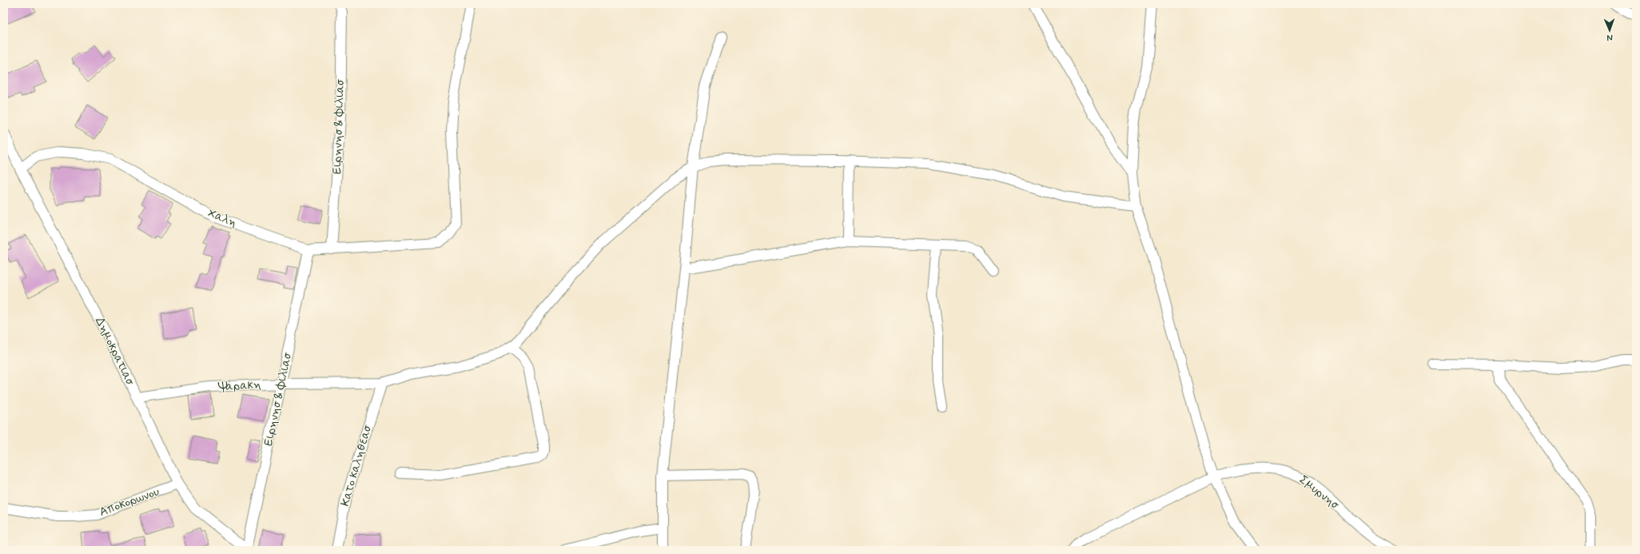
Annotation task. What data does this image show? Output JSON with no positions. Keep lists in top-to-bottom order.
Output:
{
  "streets": {
    "street": [
      "Ειρηνησ & Φιλιασ",
      "Χαλη",
      "Δημοκρατιασ",
      "Ψαρακη",
      "Κατο καληθεασ",
      "Σμυρνησ",
      "Αποκορωνου"
    ]
  },
  "crossings": [
    ["Ειρηνησ & Φιλιασ", "Χαλη"],
    ["Ειρηνησ & Φιλιασ", "Δημοκρατιασ"],
    ["Ειρηνησ & Φιλιασ", "Ψαρακη"],
    ["Χαλη", "Δημοκρατιασ"],
    ["Δημοκρατιασ", "Ψαρακη"],
    ["Δημοκρατιασ", "Αποκορωνου"],
    ["Ψαρακη", "Κατο καληθεασ"]
  ],
  "north": "bottom"
}
